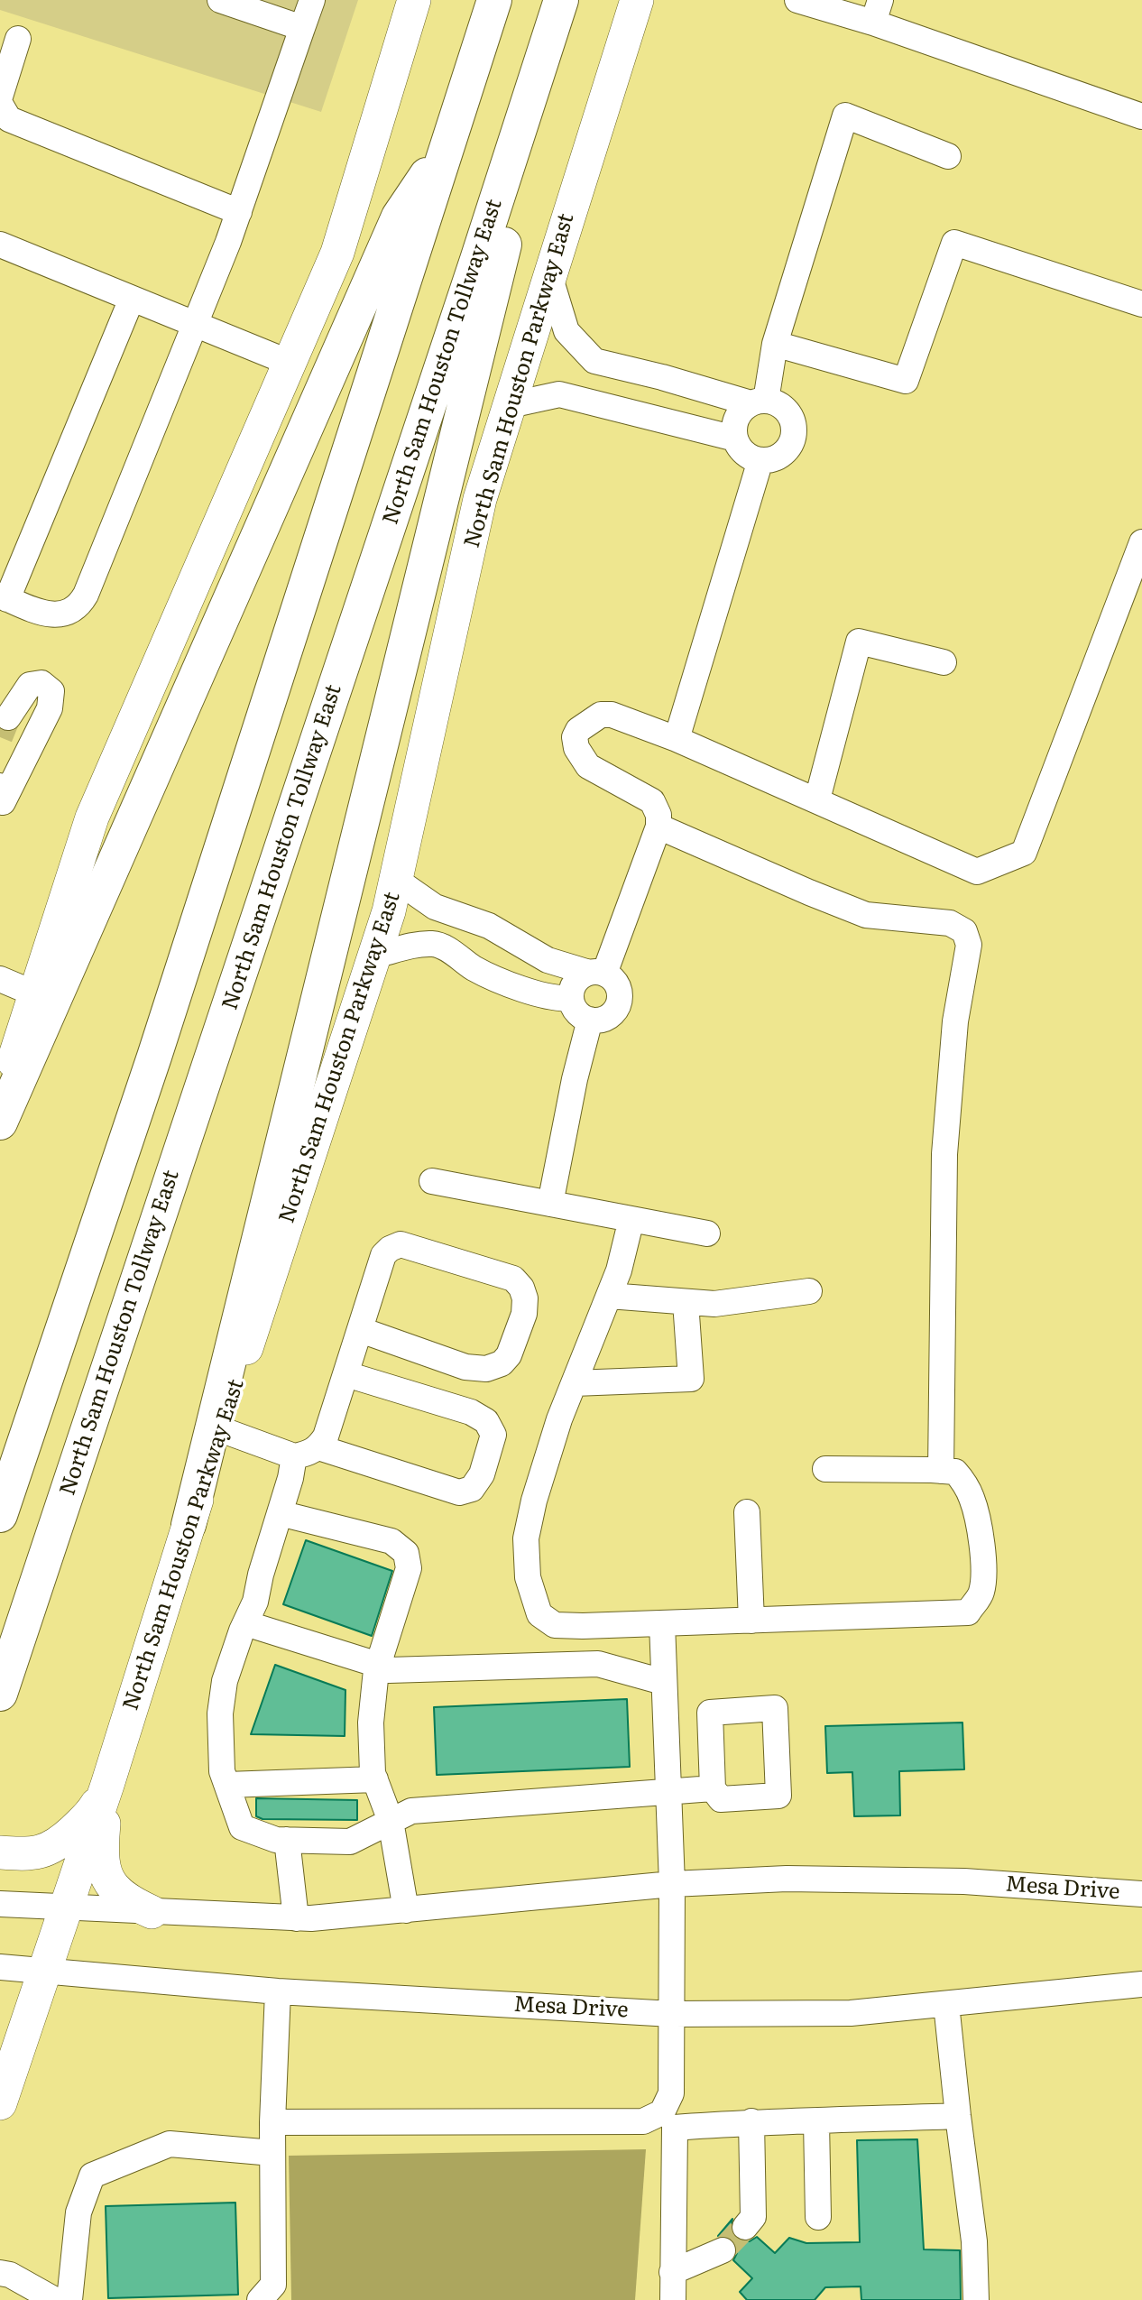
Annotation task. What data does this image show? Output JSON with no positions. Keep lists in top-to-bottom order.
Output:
{
  "streets": {
    "highway": ["North Sam Houston Tollway East"],
    "main road": ["North Sam Houston Parkway East"],
    "street": ["Mesa Drive"]
  },
  "crossings": [
    ["North Sam Houston Parkway East", "Mesa Drive"]
  ]
}
